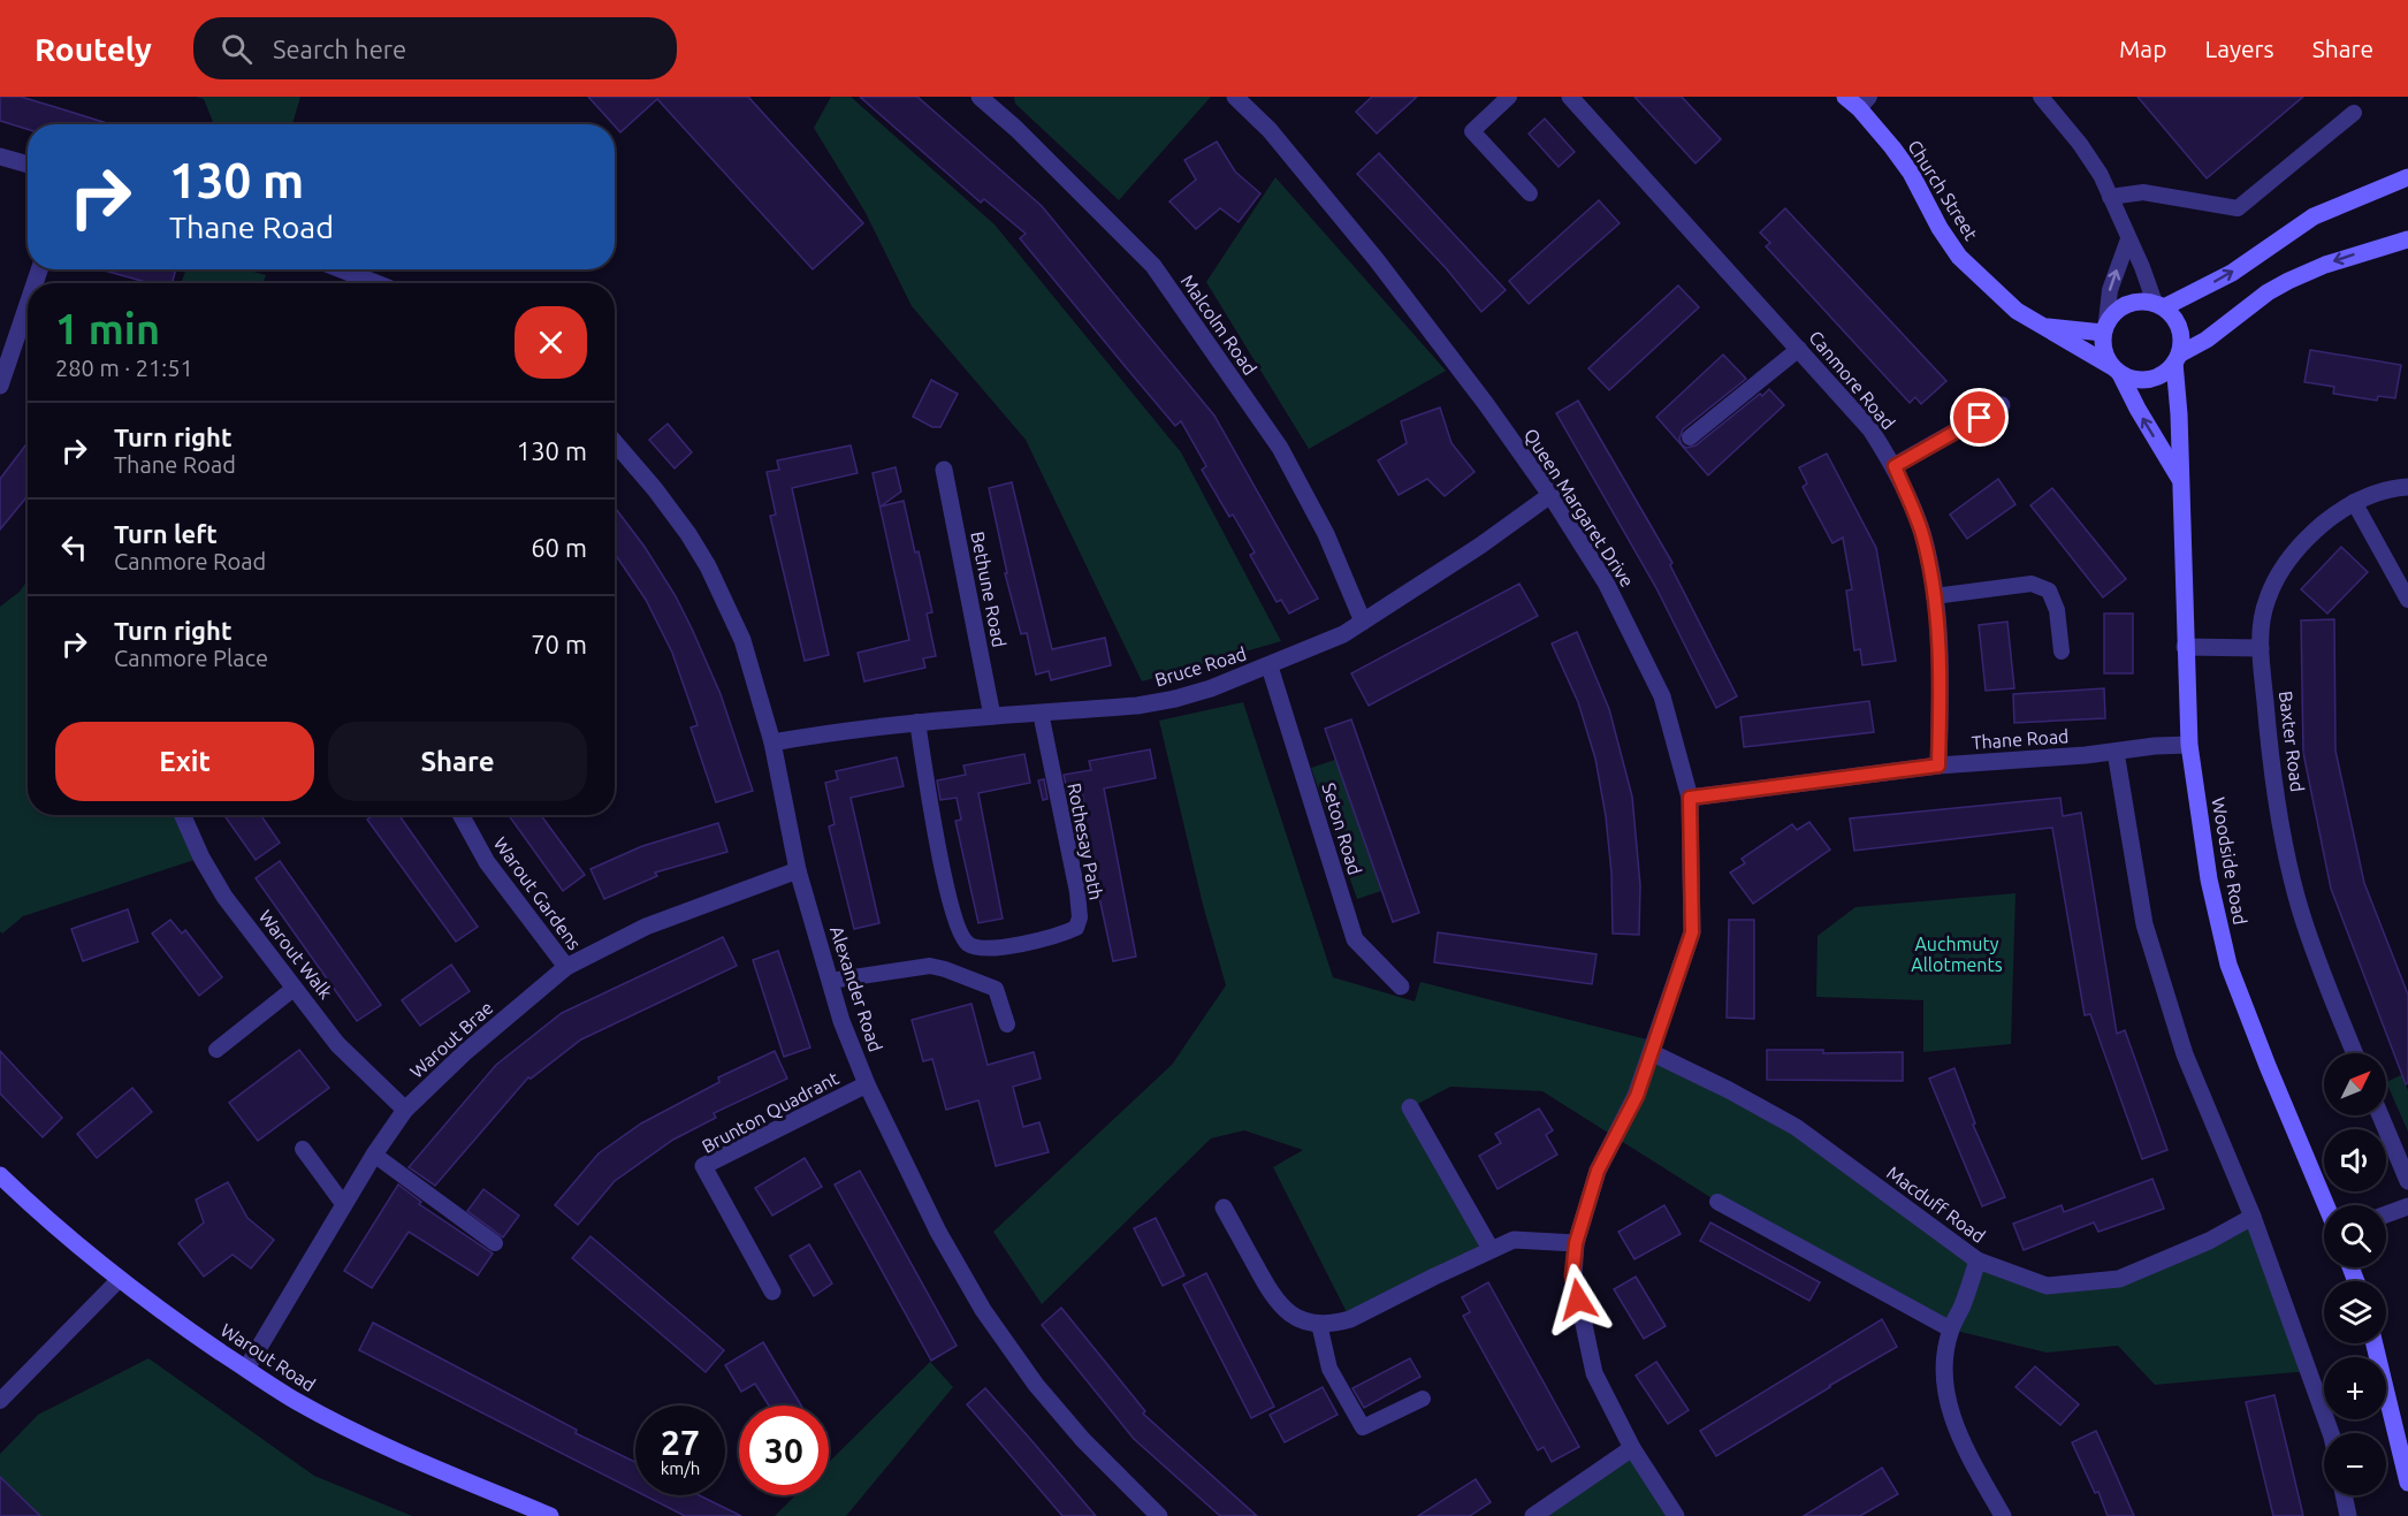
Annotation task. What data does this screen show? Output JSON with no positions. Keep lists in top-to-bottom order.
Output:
{
  "streets": {
    "street": [
      "Church Street",
      "Malcolm Road",
      "Canmore Road",
      "Queen Margaret Drive",
      "Bethune Road",
      "Bruce Road",
      "Thane Road",
      "Baxter Road",
      "Seton Road",
      "Woodside Road",
      "Warout Gardens",
      "Warout Walk",
      "Alexander Road",
      "Warout Brae",
      "Brunton Quadrant",
      "Macduff Road",
      "Warout Road"
    ],
    "lane": ["Rothesay Path"]
  },
  "crossings": [
    ["Church Street", "Woodside Road"],
    ["Malcolm Road", "Bruce Road"],
    ["Canmore Road", "Thane Road"],
    ["Queen Margaret Drive", "Bruce Road"],
    ["Queen Margaret Drive", "Thane Road"],
    ["Queen Margaret Drive", "Macduff Road"],
    ["Bethune Road", "Bruce Road"],
    ["Bruce Road", "Seton Road"],
    ["Bruce Road", "Rothesay Path"],
    ["Bruce Road", "Alexander Road"],
    ["Thane Road", "Woodside Road"],
    ["Warout Gardens", "Warout Brae"],
    ["Warout Walk", "Warout Brae"],
    ["Alexander Road", "Warout Brae"],
    ["Alexander Road", "Brunton Quadrant"],
    ["Warout Brae", "Warout Road"]
  ],
  "parks": ["Auchmuty Allotments"],
  "north": "top right",
  "page": {
    "header": "Routely",
    "search": "Search here",
    "nav": ["Map", "Layers", "Share"],
    "turn": ["130 m", "Thane Road"],
    "heading": ["1 min", "280 m · 21:51"],
    "list": [
      {
        "name": "Turn right",
        "note": "Thane Road",
        "value": "130 m"
      },
      {
        "name": "Turn left",
        "note": "Canmore Road",
        "value": "60 m"
      },
      {
        "name": "Turn right",
        "note": "Canmore Place",
        "value": "70 m"
      }
    ],
    "buttons": ["Exit", "Share"],
    "map_buttons": ["+", "−"],
    "speed": "27 km/h",
    "limit": "30"
  }
}
